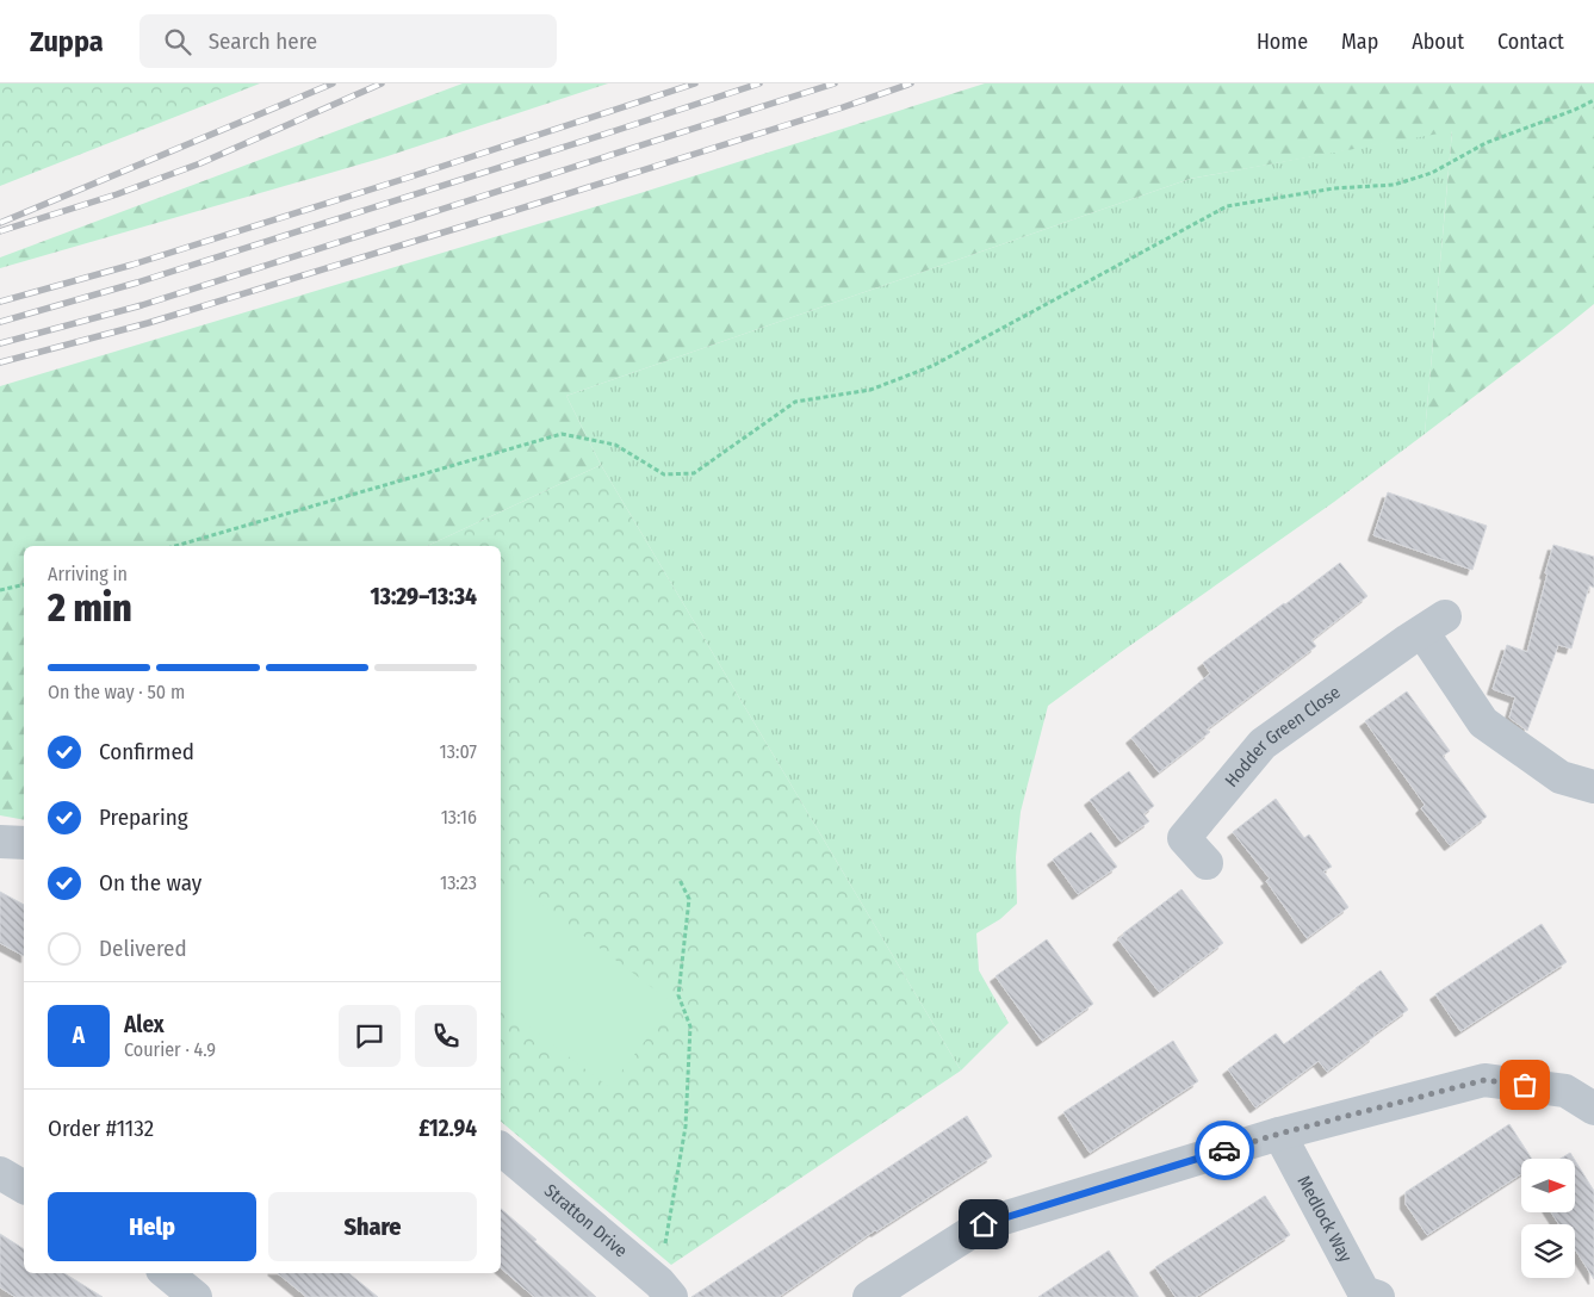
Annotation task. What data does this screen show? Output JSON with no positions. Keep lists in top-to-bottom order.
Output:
{
  "streets": {
    "street": ["Hodder Green Close", "Medlock Way", "Stratton Drive"]
  },
  "north": "right",
  "page": {
    "header": "Zuppa",
    "search": "Search here",
    "nav": [
      "Home",
      "Map",
      "About",
      "Contact"
    ],
    "heading": ["2 min", "Arriving in", "13:29–13:34"],
    "panel": [
      "Alex",
      "Courier · 4.9",
      "Order #1132",
      "£12.94"
    ],
    "bar": "On the way · 50 m",
    "list": [
      ["Confirmed", "13:07"],
      ["Preparing", "13:16"],
      ["On the way", "13:23"],
      "Delivered"
    ],
    "round": "A",
    "buttons": ["Help", "Share"]
  }
}
